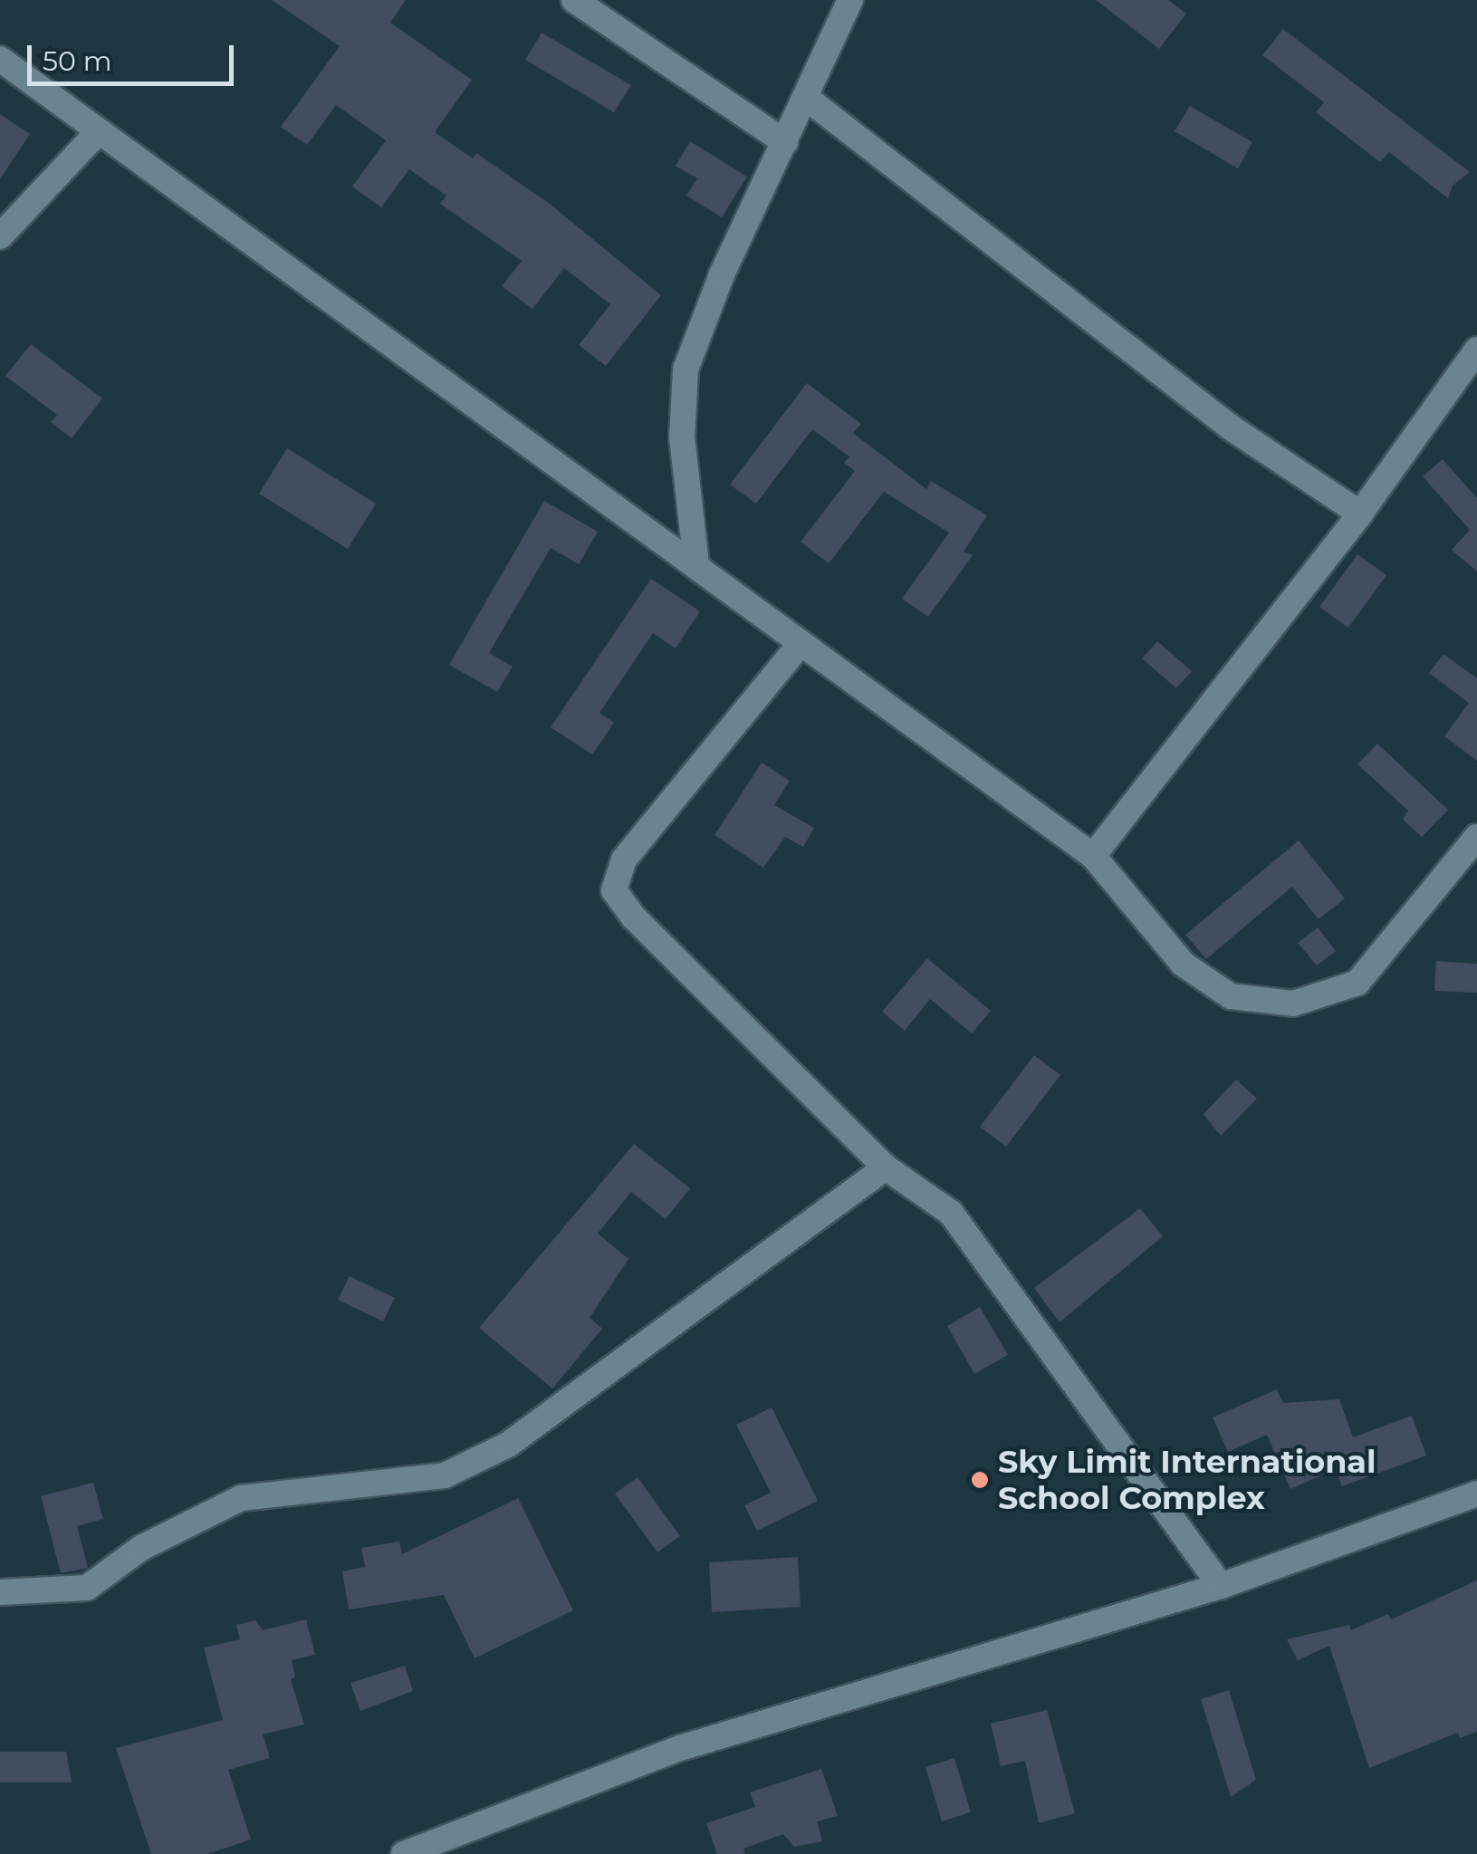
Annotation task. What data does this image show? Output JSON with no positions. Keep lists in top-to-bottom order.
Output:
{
  "places": ["Sky Limit International School Complex"],
  "scale_bar": "50 m"
}
